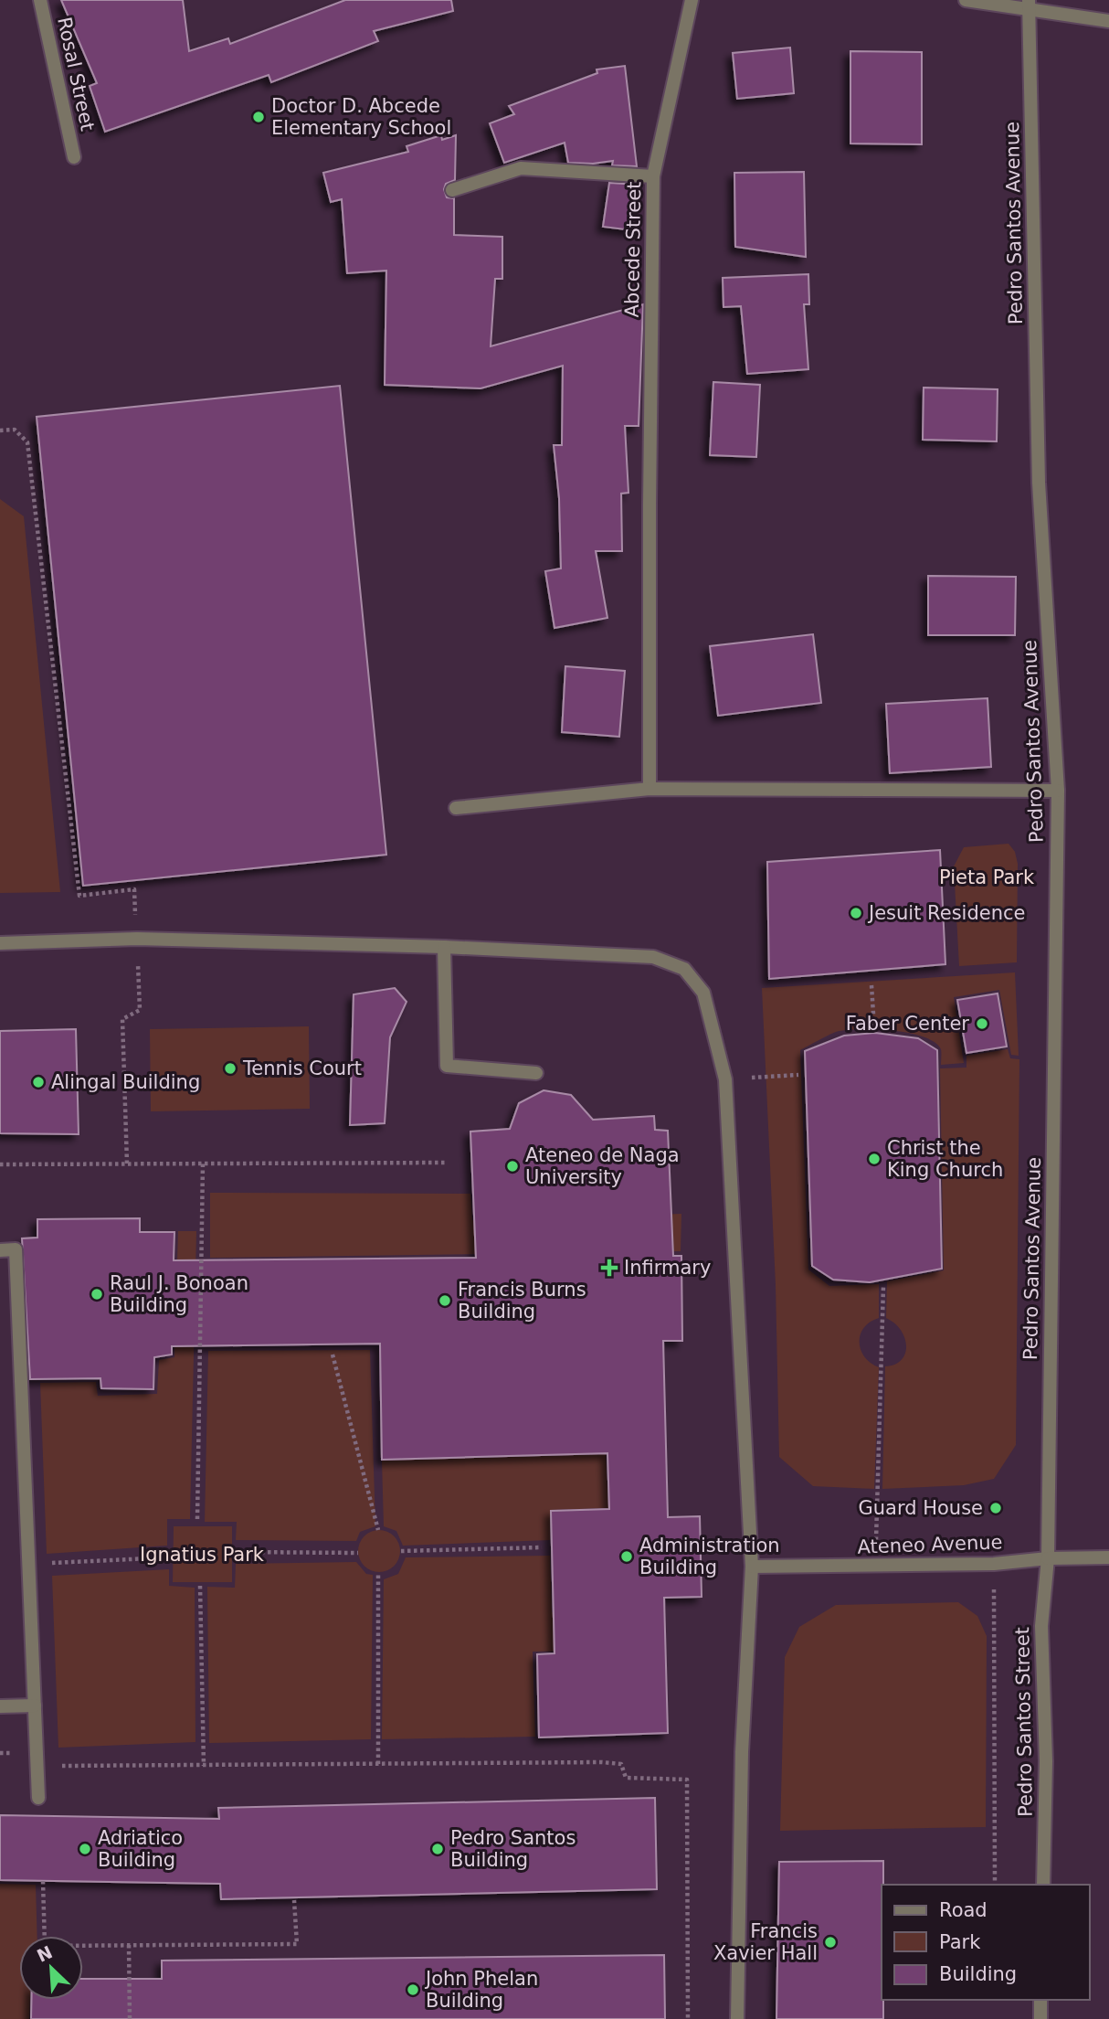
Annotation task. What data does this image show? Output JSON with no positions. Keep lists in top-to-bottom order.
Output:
{
  "streets": {
    "street": [
      "Rosal Street",
      "Pedro Santos Avenue",
      "Abcede Street",
      "Ateneo Avenue",
      "Pedro Santos Street"
    ]
  },
  "crossings": [
    ["Pedro Santos Avenue", "Ateneo Avenue"],
    ["Pedro Santos Avenue", "Pedro Santos Street"],
    ["Ateneo Avenue", "Pedro Santos Street"]
  ],
  "parks": ["Pieta Park", "Ignatius Park"],
  "places": {
    "other": [
      "Doctor D. Abcede Elementary School",
      "Jesuit Residence",
      "Faber Center",
      "Tennis Court",
      "Alingal Building",
      "Christ the King Church",
      "Ateneo de Naga University",
      "Raul J. Bonoan Building",
      "Francis Burns Building",
      "Guard House",
      "Administration Building",
      "Adriatico Building",
      "Pedro Santos Building",
      "Francis Xavier Hall",
      "John Phelan Building"
    ],
    "health": ["Infirmary"]
  },
  "legend": ["Road", "Park", "Building"],
  "north": "top left"
}
